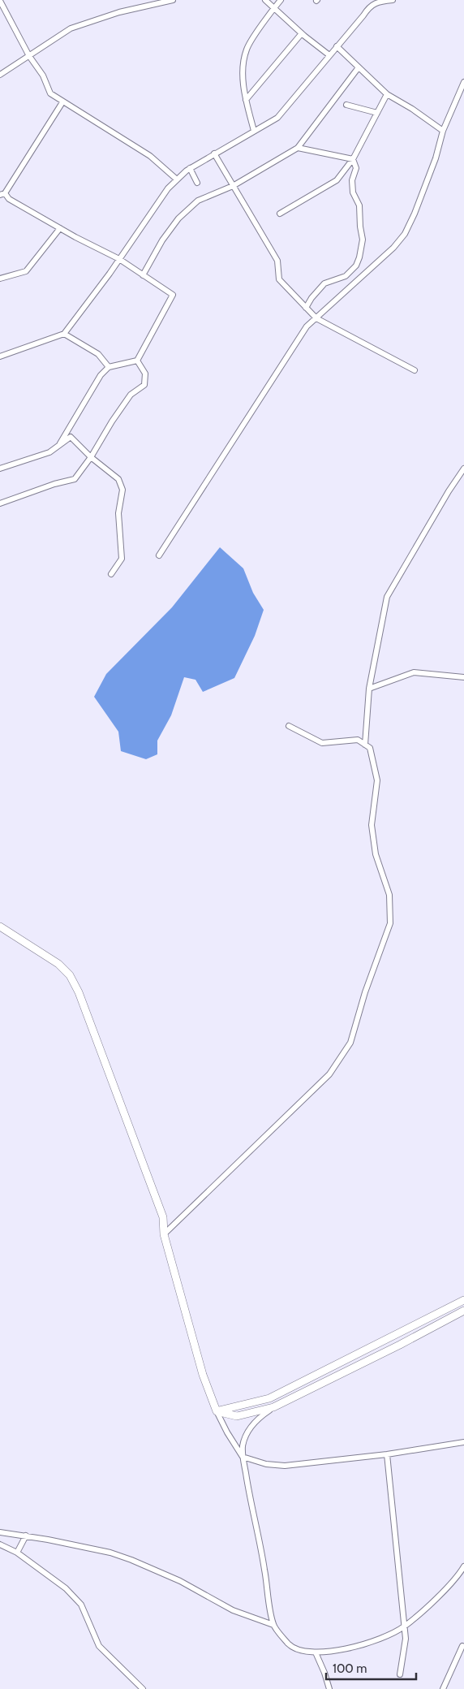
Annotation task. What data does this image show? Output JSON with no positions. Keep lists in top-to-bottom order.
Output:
{
  "scale_bar": "100 m"
}
